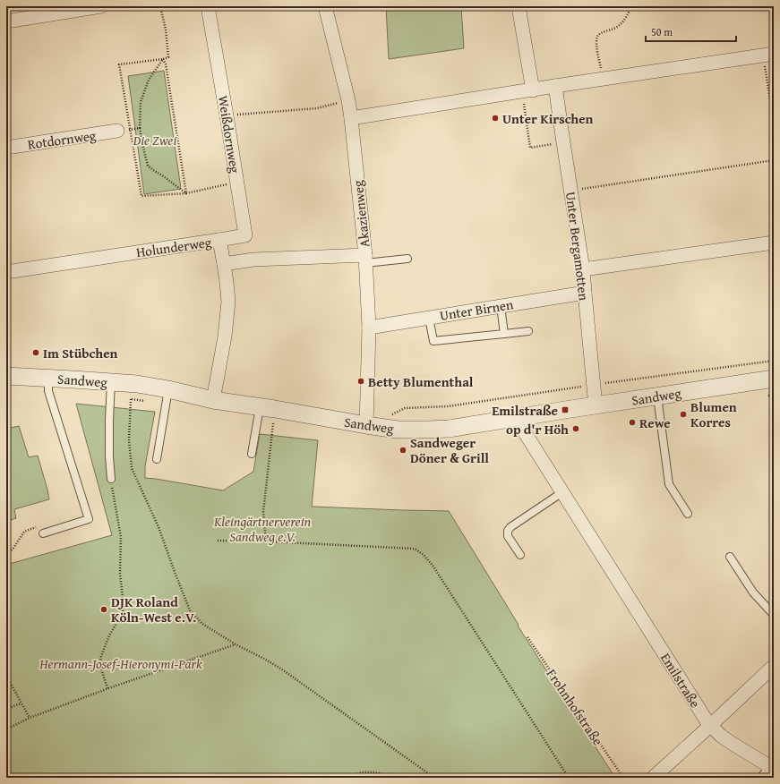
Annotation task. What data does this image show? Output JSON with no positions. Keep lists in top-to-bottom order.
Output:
{
  "streets": {
    "street": [
      "Weißdornweg",
      "Rotdornweg",
      "Akazienweg",
      "Unter Bergamotten",
      "Holunderweg",
      "Unter Birnen",
      "Sandweg",
      "Emilstraße"
    ],
    "path": ["Frohnhofstraße"]
  },
  "crossings": [
    ["Weißdornweg", "Holunderweg"],
    ["Akazienweg", "Holunderweg"],
    ["Akazienweg", "Unter Birnen"],
    ["Akazienweg", "Sandweg"],
    ["Unter Bergamotten", "Unter Birnen"],
    ["Unter Bergamotten", "Sandweg"],
    ["Sandweg", "Emilstraße"]
  ],
  "parks": ["Die Zwei", "Kleingärtnerverein Sandweg e.V.", "Hermann-Josef-Hieronymi-Park"],
  "places": {
    "other": [
      "Unter Kirschen",
      "Im Stübchen",
      "Betty Blumenthal",
      "Blumen Korres",
      "Rewe",
      "op d'r Höh",
      "Sandweger Döner & Grill",
      "DJK Roland Köln-West e.V."
    ],
    "transit": ["Emilstraße"]
  },
  "scale_bar": "50 m"
}
